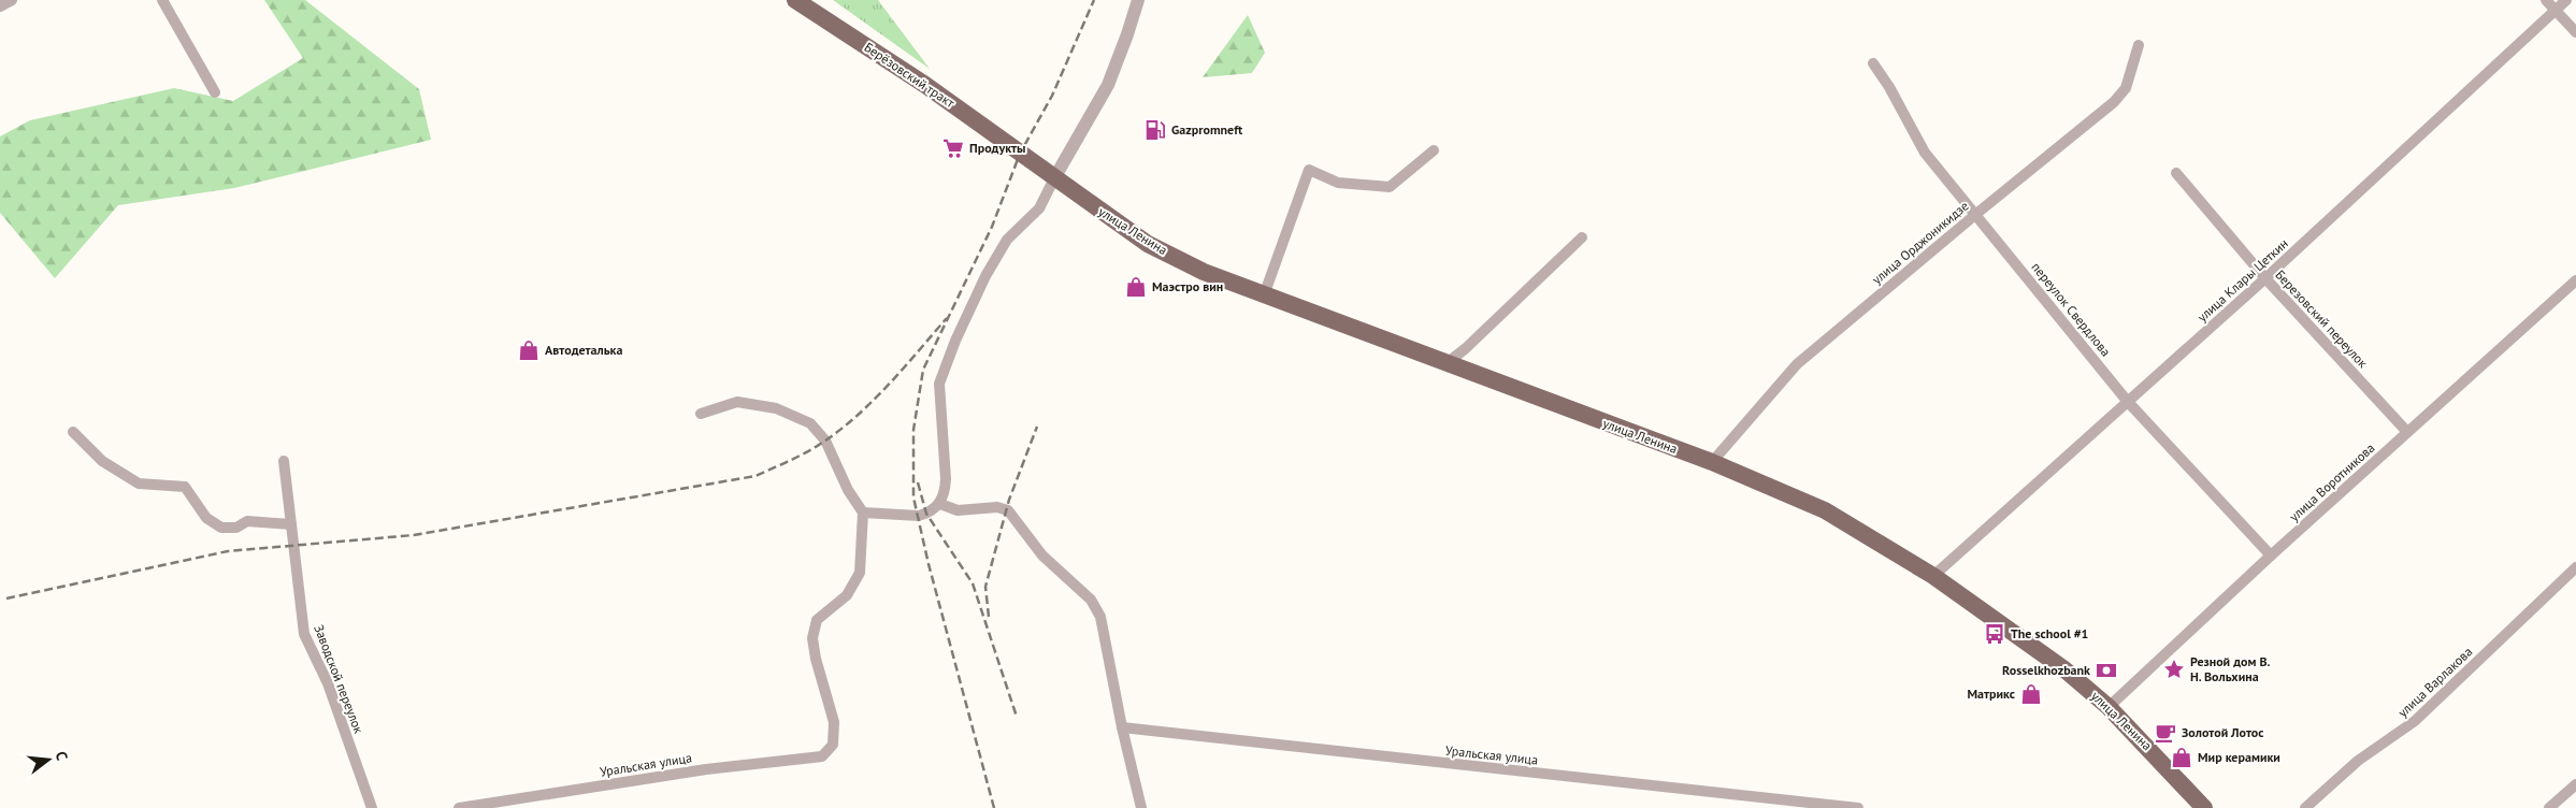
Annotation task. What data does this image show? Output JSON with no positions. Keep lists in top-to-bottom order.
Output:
{
  "streets": {
    "main road": ["Берёзовский тракт", "улица Ленина"],
    "street": [
      "улица Орджоникидзе",
      "улица Клары Цеткин",
      "переулок Свердлова",
      "Березовский переулок",
      "улица Воротникова",
      "Заводской переулок",
      "улица Варлакова",
      "Уральская улица"
    ]
  },
  "crossings": [
    ["Берёзовский тракт", "улица Ленина"],
    ["улица Ленина", "улица Орджоникидзе"],
    ["улица Ленина", "улица Клары Цеткин"],
    ["улица Ленина", "улица Воротникова"],
    ["улица Орджоникидзе", "переулок Свердлова"],
    ["улица Клары Цеткин", "переулок Свердлова"],
    ["улица Клары Цеткин", "Березовский переулок"],
    ["переулок Свердлова", "улица Воротникова"],
    ["Березовский переулок", "улица Воротникова"]
  ],
  "places": {
    "fuel station": ["Gazpromneft"],
    "supermarket": ["Продукты"],
    "shop": [
      "Маэстро вин",
      "Автодеталька",
      "Матрикс",
      "Мир керамики"
    ],
    "bus stop": ["The school #1"],
    "place": ["Резной дом В. Н. Вольхина"],
    "bank": ["Rosselkhozbank"],
    "cafe": ["Золотой Лотос"]
  },
  "north": "right"
}
